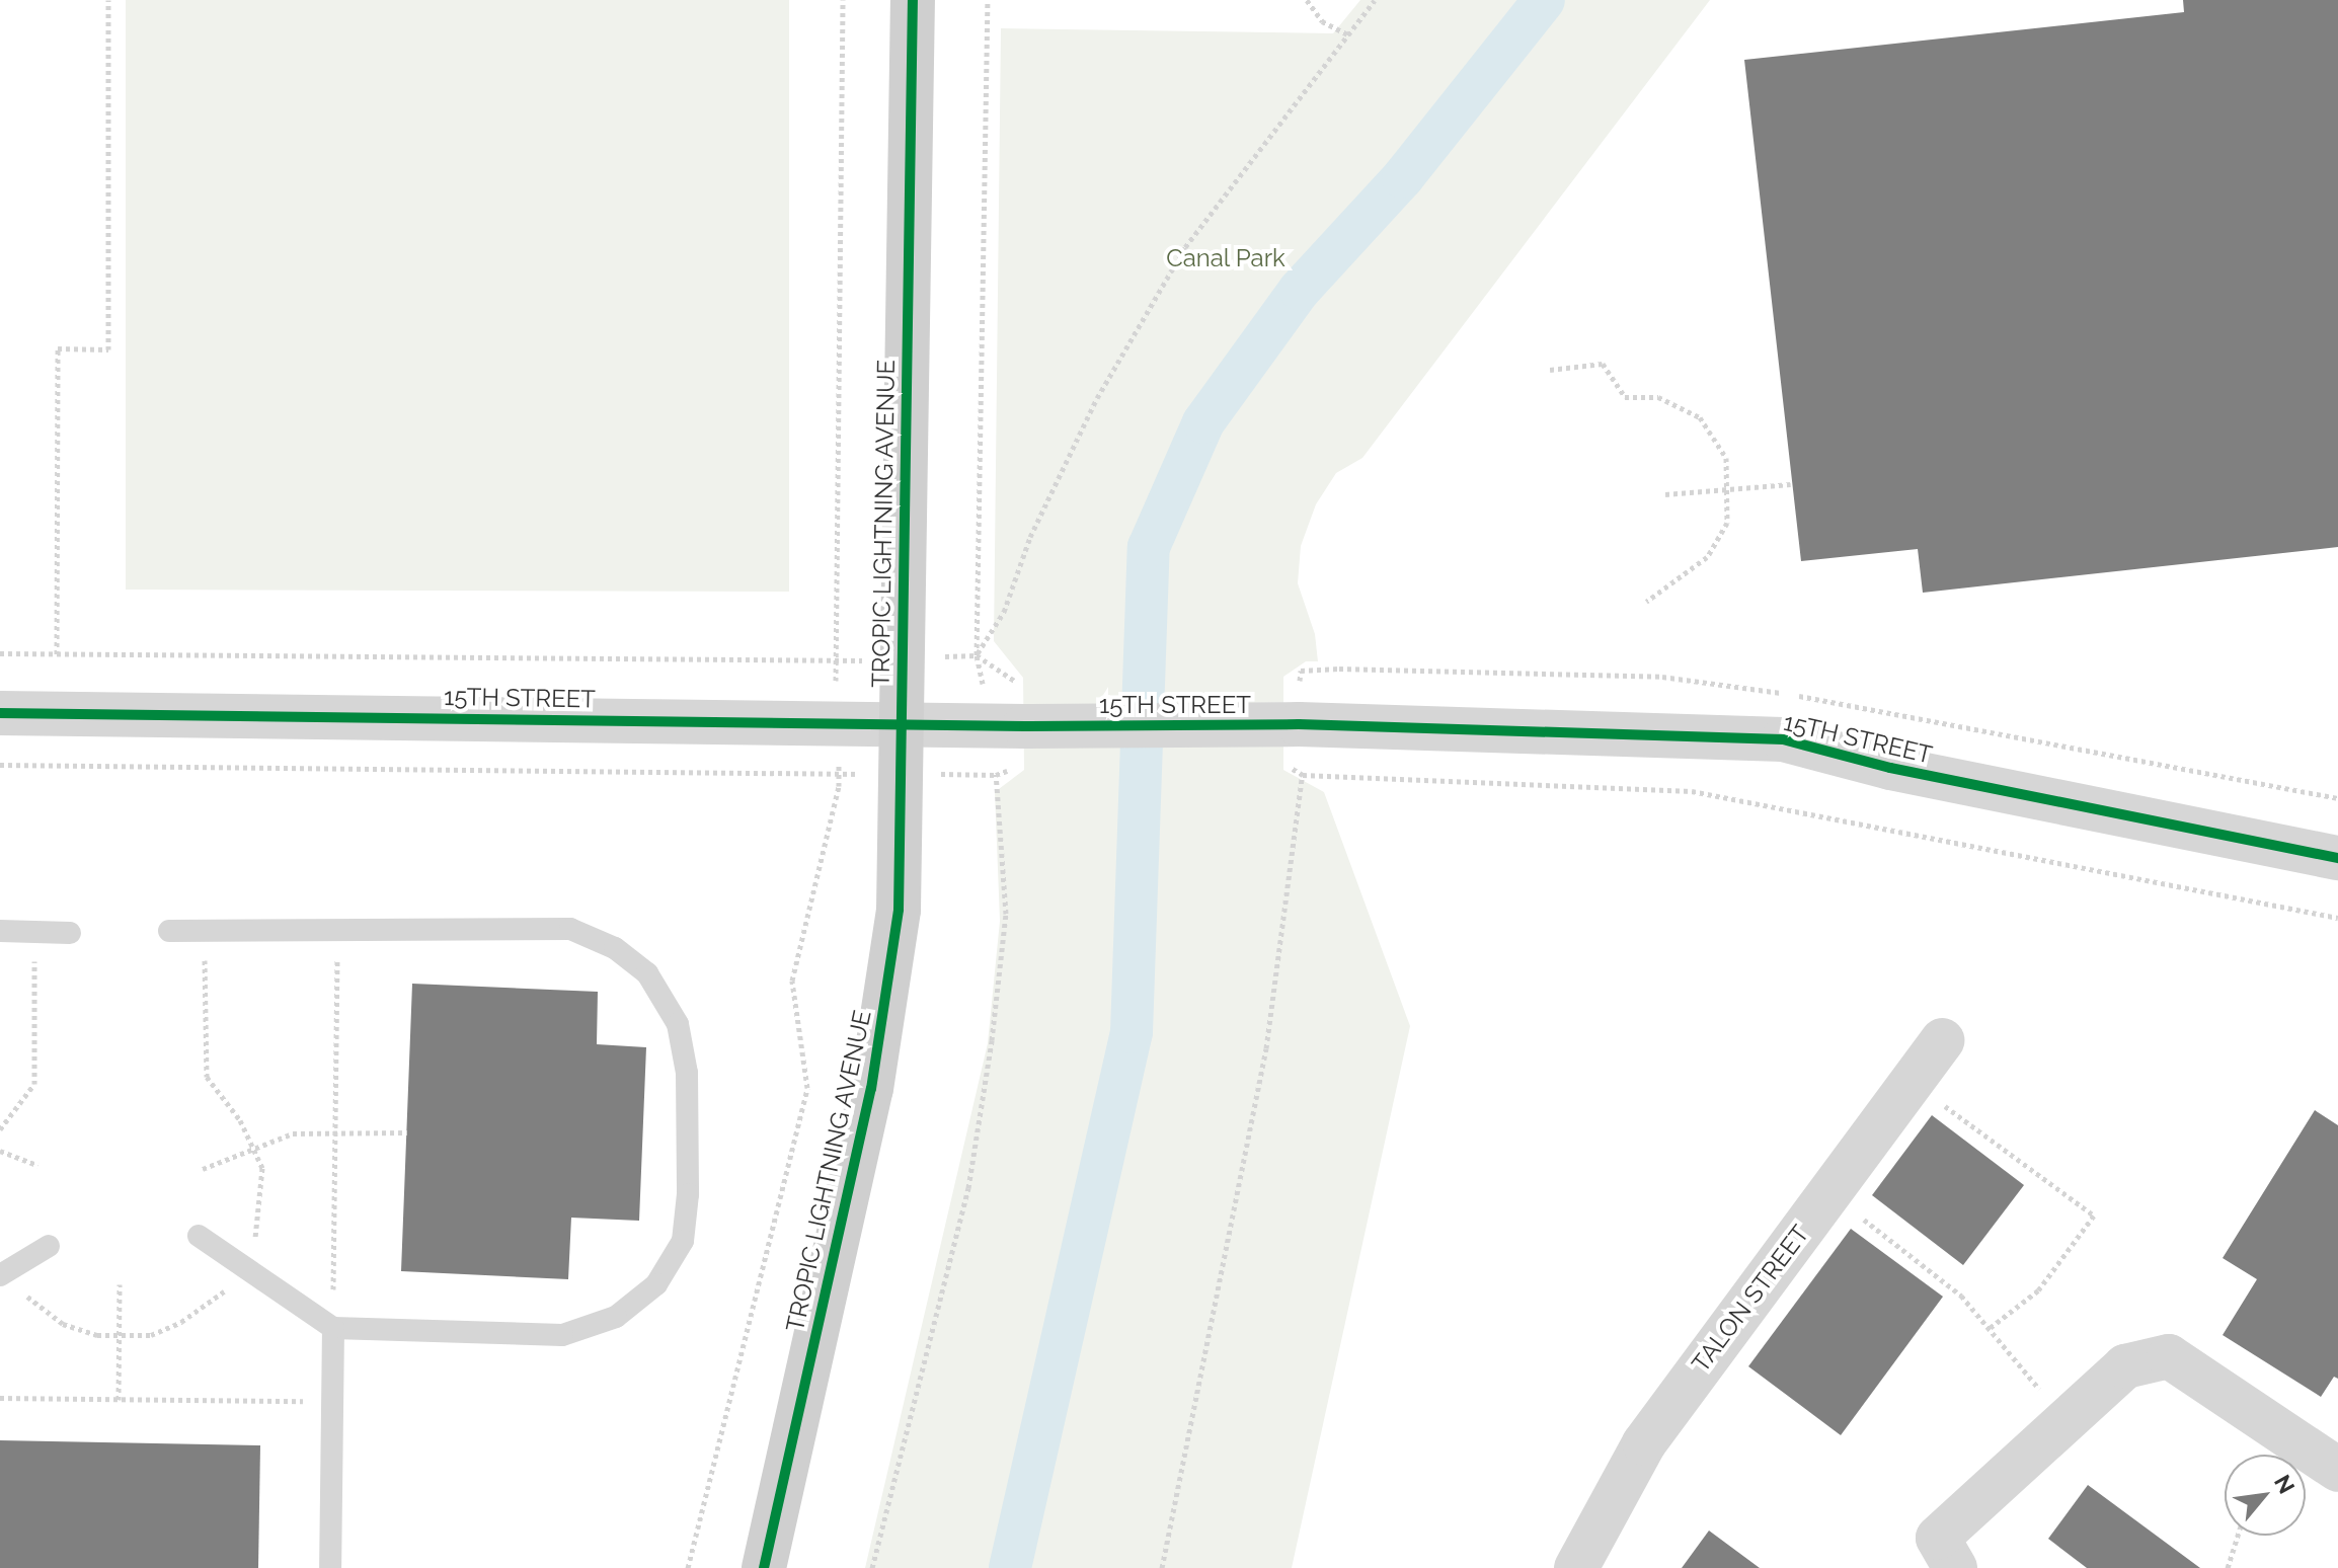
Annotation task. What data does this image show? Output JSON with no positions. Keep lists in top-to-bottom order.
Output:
{
  "streets": {
    "main road": ["TROPIC LIGHTNING AVENUE"],
    "street": ["15TH STREET", "TALON STREET"]
  },
  "crossings": [
    ["TROPIC LIGHTNING AVENUE", "15TH STREET"]
  ],
  "parks": ["Canal Park"],
  "north": "top right"
}
